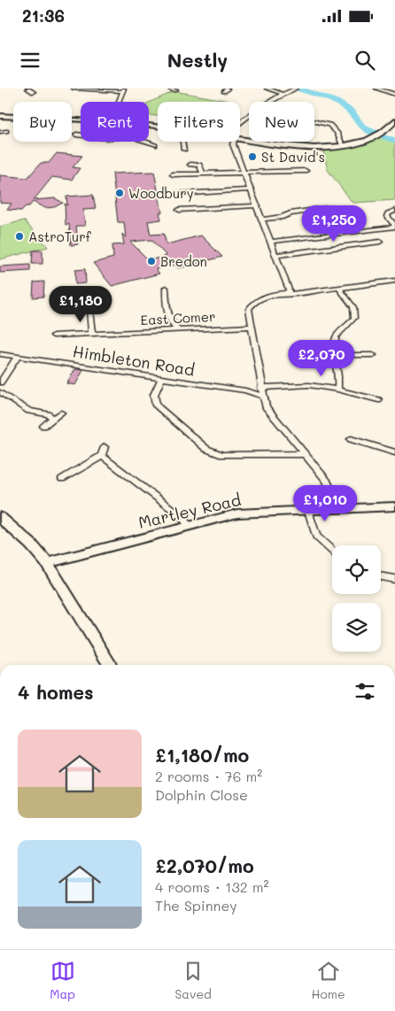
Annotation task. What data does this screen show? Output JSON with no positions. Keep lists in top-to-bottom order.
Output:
{
  "streets": {
    "main road": ["Martley Road"],
    "street": ["East Comer", "Himbleton Road"]
  },
  "places": [
    "St David's",
    "Woodbury",
    "AstroTurf",
    "Bredon"
  ],
  "page": {
    "status": "21:36",
    "header": "Nestly",
    "chip": [
      "Buy",
      "Rent",
      "Filters",
      "New"
    ],
    "price": [
      "£1,250",
      "£1,180",
      "£2,070",
      "£1,010"
    ],
    "heading": "4 homes",
    "list": [
      {
        "name": "£1,180/mo",
        "note": "2 rooms · 76 m² · Dolphin Close"
      },
      {
        "name": "£2,070/mo",
        "note": "4 rooms · 132 m² · The Spinney"
      }
    ],
    "tabs": ["Map", "Saved", "Home"]
  }
}
